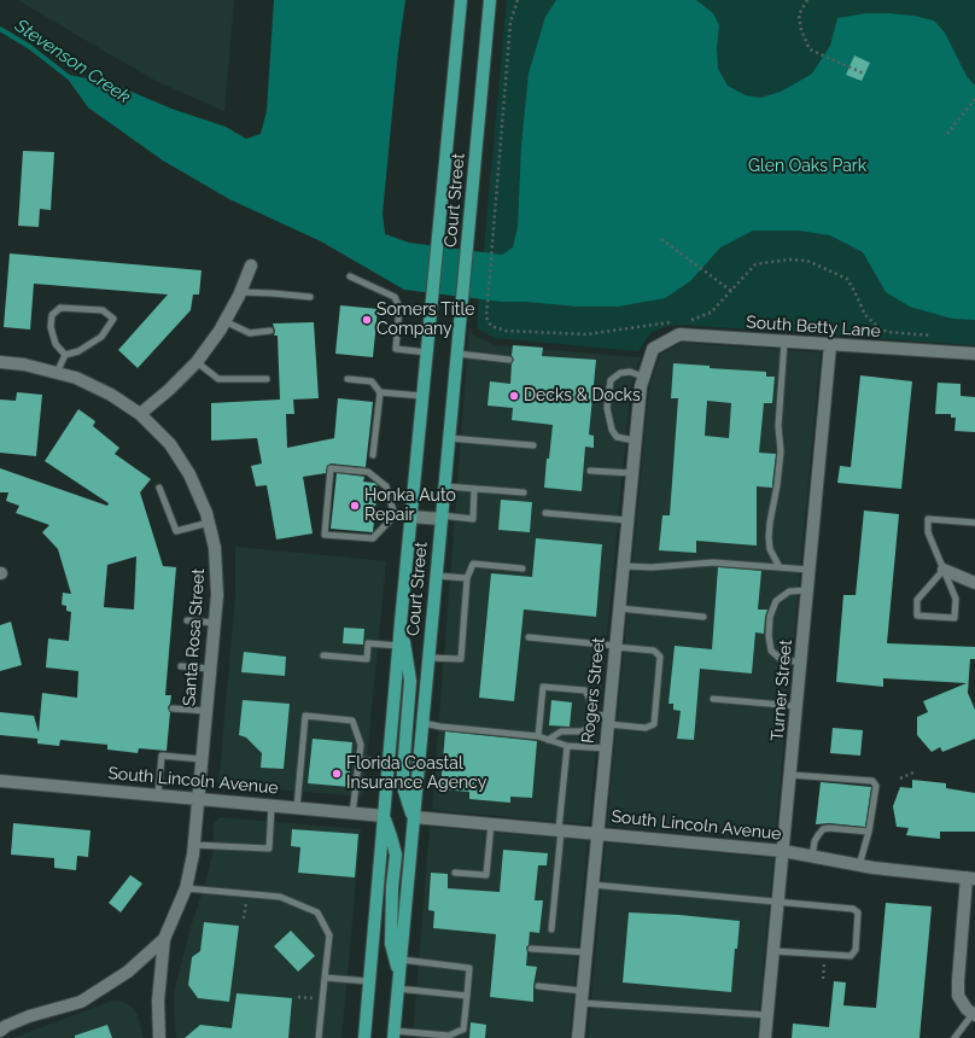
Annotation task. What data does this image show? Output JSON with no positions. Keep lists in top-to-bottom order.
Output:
{
  "streets": {
    "main road": ["Court Street"],
    "street": [
      "South Betty Lane",
      "Santa Rosa Street",
      "Rogers Street",
      "Turner Street",
      "South Lincoln Avenue"
    ]
  },
  "crossings": [
    ["Court Street", "South Lincoln Avenue"],
    ["South Betty Lane", "Rogers Street"],
    ["South Betty Lane", "Turner Street"],
    ["Santa Rosa Street", "South Lincoln Avenue"],
    ["Rogers Street", "South Lincoln Avenue"],
    ["Turner Street", "South Lincoln Avenue"]
  ],
  "water": ["Stevenson Creek"],
  "parks": ["Glen Oaks Park"],
  "places": [
    "Somers Title Company",
    "Decks & Docks",
    "Honka Auto Repair",
    "Florida Coastal Insurance Agency"
  ]
}
